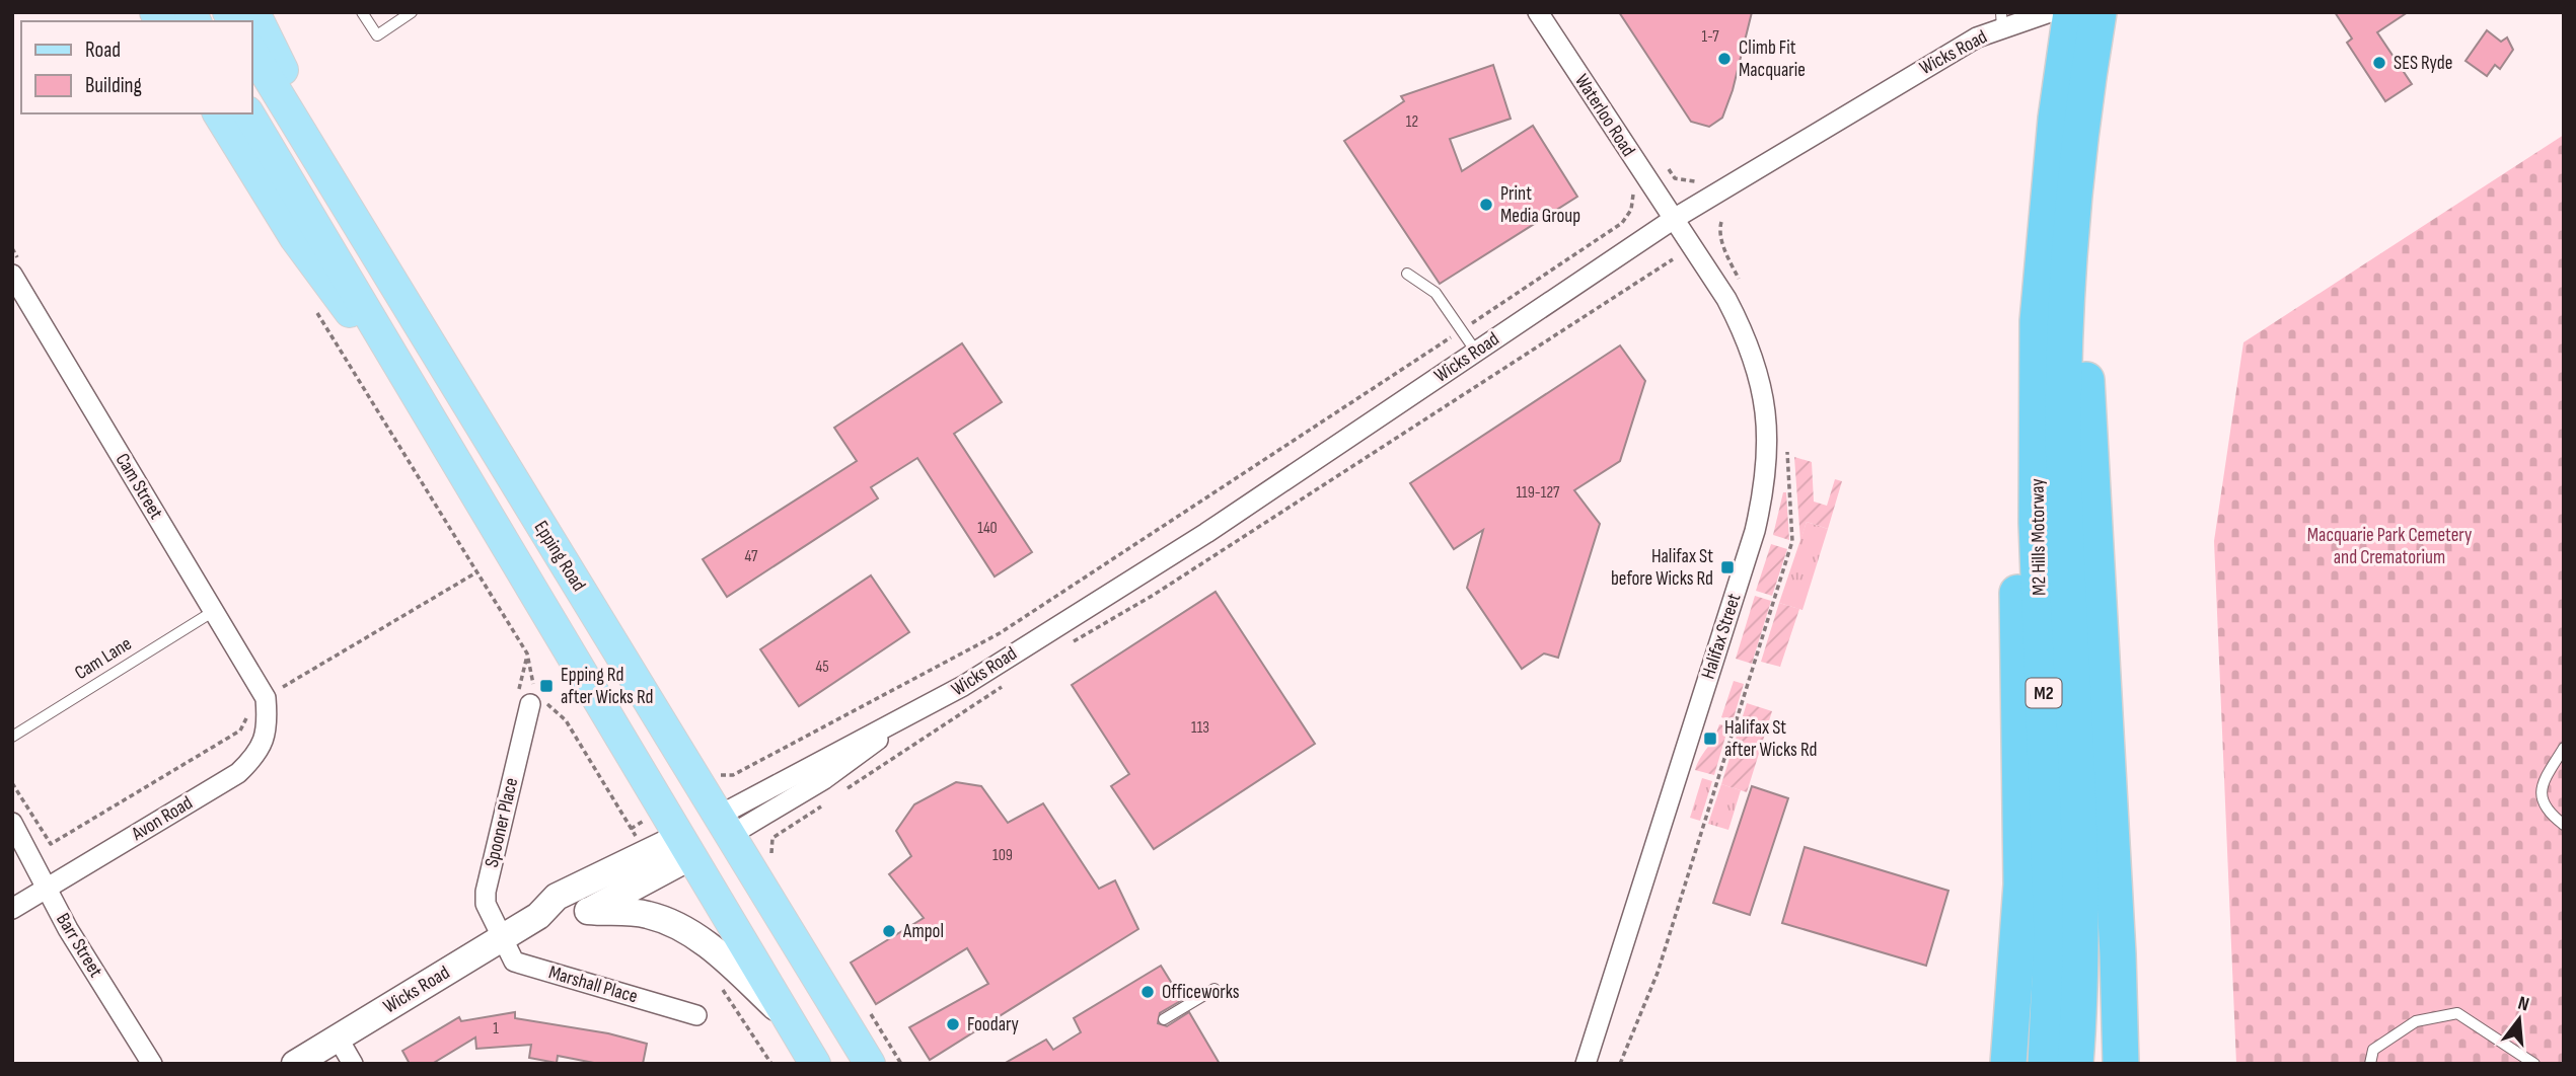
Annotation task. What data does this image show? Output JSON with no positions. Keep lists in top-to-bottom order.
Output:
{
  "streets": {
    "highway": ["M2 Hills Motorway", "M2"],
    "main road": ["Wicks Road", "Epping Road"],
    "street": [
      "Waterloo Road",
      "Cam Street",
      "Halifax Street",
      "Avon Road",
      "Spooner Place",
      "Barr Street",
      "Marshall Place"
    ],
    "lane": ["Cam Lane"]
  },
  "crossings": [
    ["Wicks Road", "Waterloo Road"],
    ["Wicks Road", "M2 Hills Motorway"],
    ["Wicks Road", "Epping Road"],
    ["Wicks Road", "Halifax Street"],
    ["Wicks Road", "Spooner Place"],
    ["Wicks Road", "Marshall Place"],
    ["Waterloo Road", "Halifax Street"],
    ["Cam Street", "Cam Lane"],
    ["Cam Street", "Avon Road"],
    ["Avon Road", "Barr Street"],
    ["Spooner Place", "Marshall Place"]
  ],
  "parks": ["Macquarie Park Cemetery and Crematorium"],
  "places": {
    "other": [
      "Climb Fit Macquarie",
      "SES Ryde",
      "Print Media Group",
      "Ampol",
      "Officeworks",
      "Foodary"
    ],
    "transit": ["Halifax St before Wicks Rd", "Epping Rd after Wicks Rd", "Halifax St after Wicks Rd"]
  },
  "house_numbers": [
    "1-7",
    "12",
    "119-127",
    "140",
    "47",
    "45",
    "113",
    "109",
    "1"
  ],
  "legend": ["Road", "Building"],
  "north": "top"
}
